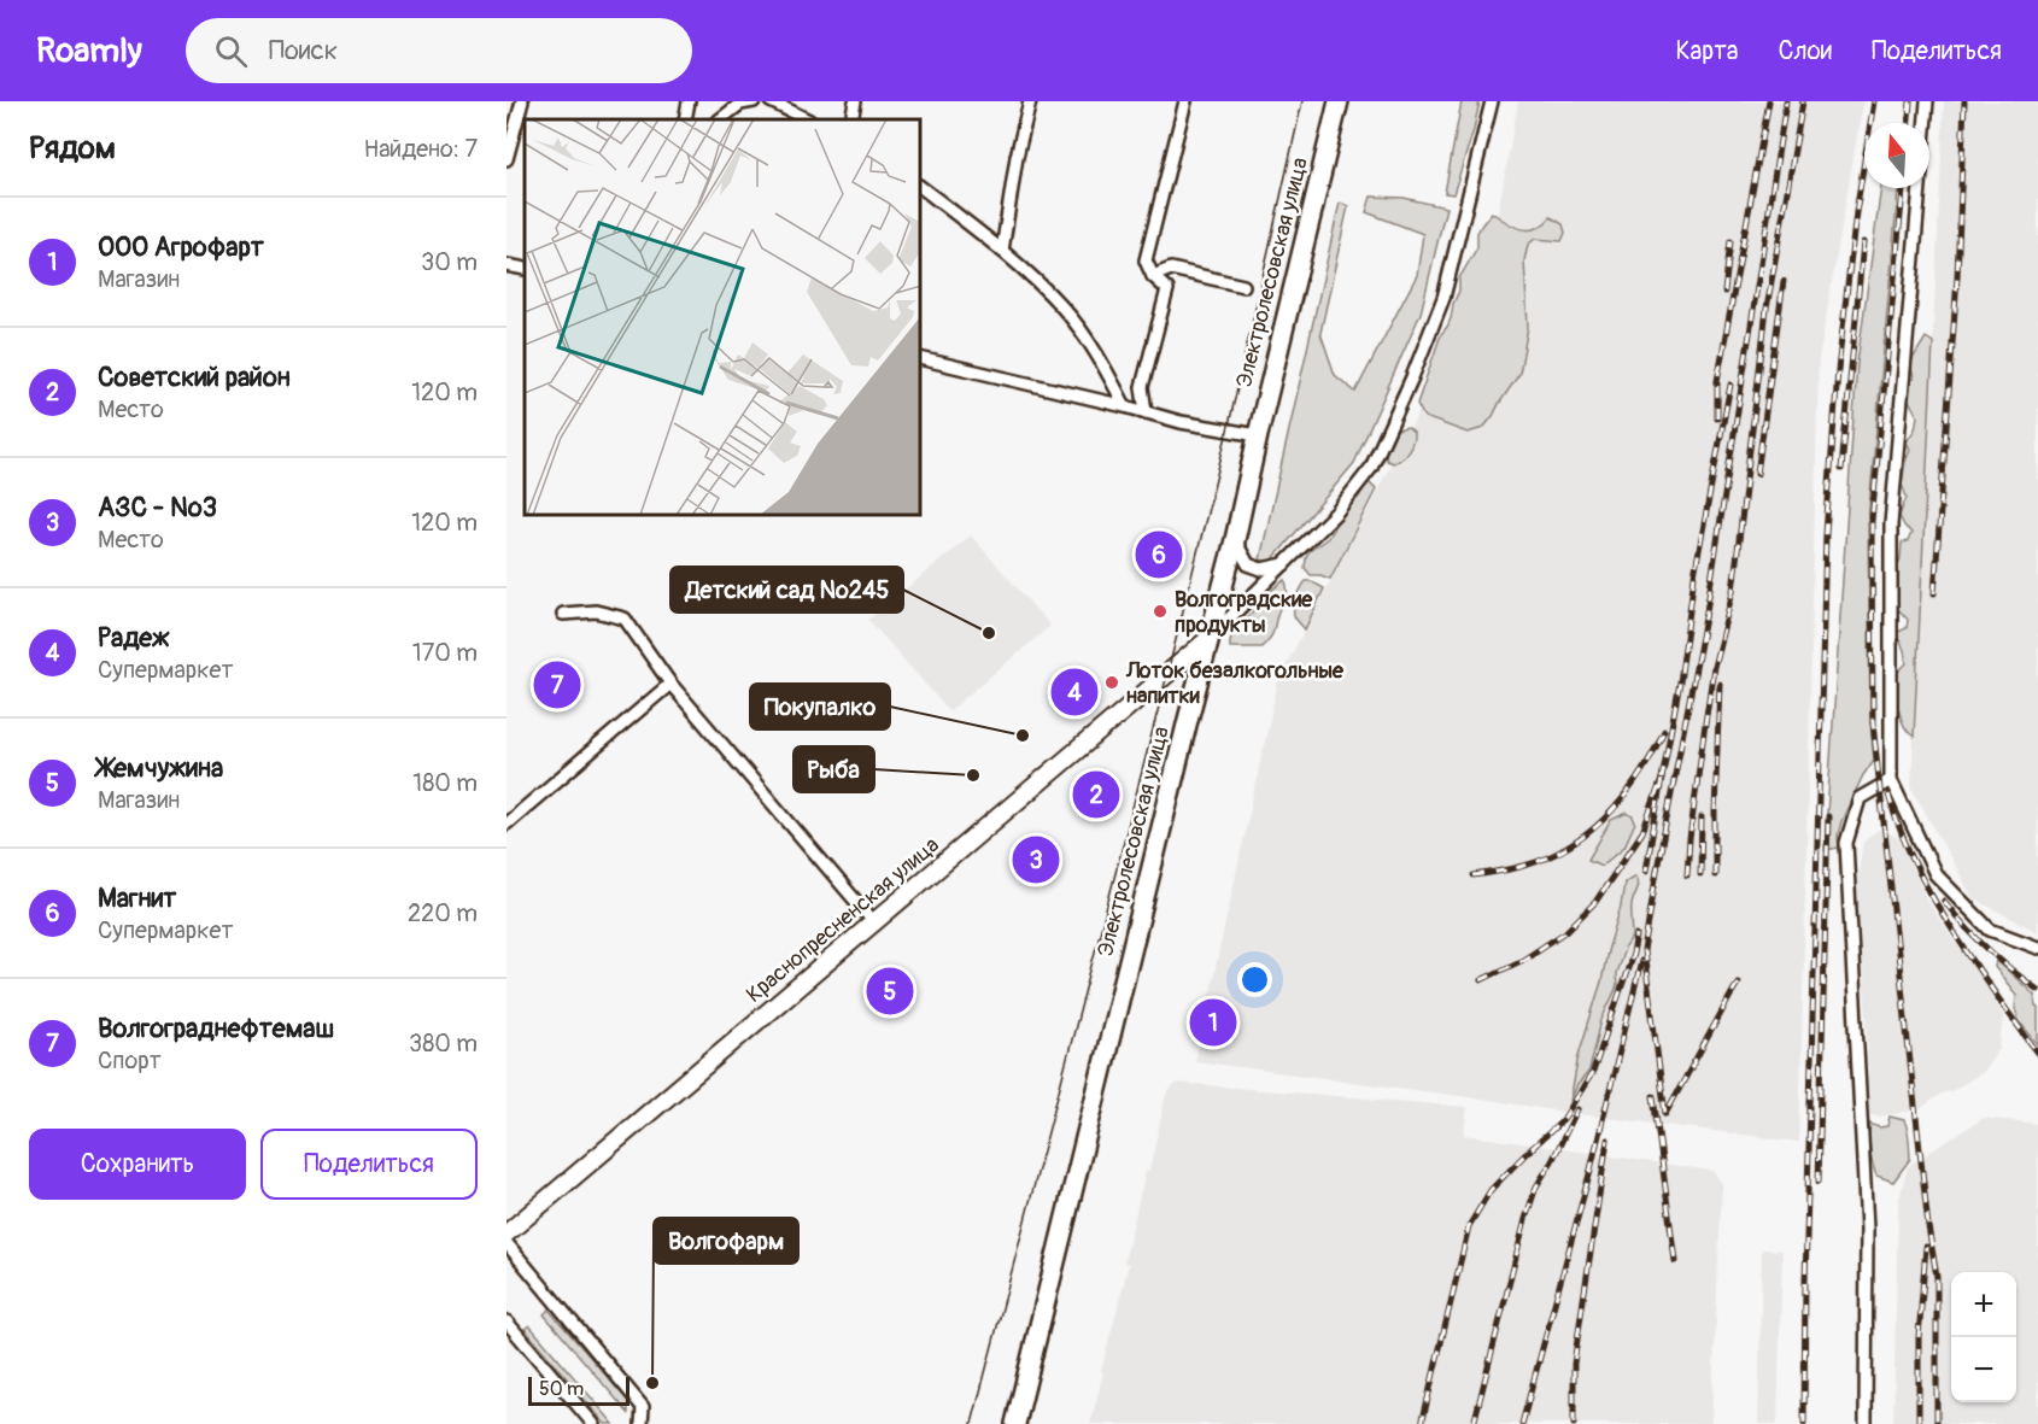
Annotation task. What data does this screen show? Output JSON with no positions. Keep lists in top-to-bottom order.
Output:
{
  "streets": {
    "main road": ["Электролесовская улица"],
    "street": ["Краснопресненская улица"]
  },
  "crossings": [
    ["Электролесовская улица", "Краснопресненская улица"]
  ],
  "places": [
    "Волгоградские продукты",
    "Детский сад №245",
    "Лоток безалкогольные напитки",
    "Покупалко",
    "Рыба",
    "Волгофарм"
  ],
  "scale_bar": "50 m",
  "north": "top",
  "page": {
    "header": "Roamly",
    "search": "Поиск",
    "nav": ["Карта", "Слои", "Поделиться"],
    "heading": ["Рядом", "Найдено: 7"],
    "list": [
      {
        "mark": "1",
        "name": "ООО Агрофарт",
        "note": "Магазин",
        "value": "30 m"
      },
      {
        "mark": "2",
        "name": "Советский район",
        "note": "Место",
        "value": "120 m"
      },
      {
        "mark": "3",
        "name": "АЗС - №3",
        "note": "Место",
        "value": "120 m"
      },
      {
        "mark": "4",
        "name": "Радеж",
        "note": "Супермаркет",
        "value": "170 m"
      },
      {
        "mark": "5",
        "name": "Жемчужина",
        "note": "Магазин",
        "value": "180 m"
      },
      {
        "mark": "6",
        "name": "Магнит",
        "note": "Супермаркет",
        "value": "220 m"
      },
      {
        "mark": "7",
        "name": "Волгограднефтемаш",
        "note": "Спорт",
        "value": "380 m"
      }
    ],
    "pins": [
      "6",
      "7",
      "4",
      "2",
      "3",
      "5",
      "1"
    ],
    "buttons": ["Сохранить", "Поделиться"],
    "map_buttons": ["+", "−"],
    "scale": "50 m"
  }
}
